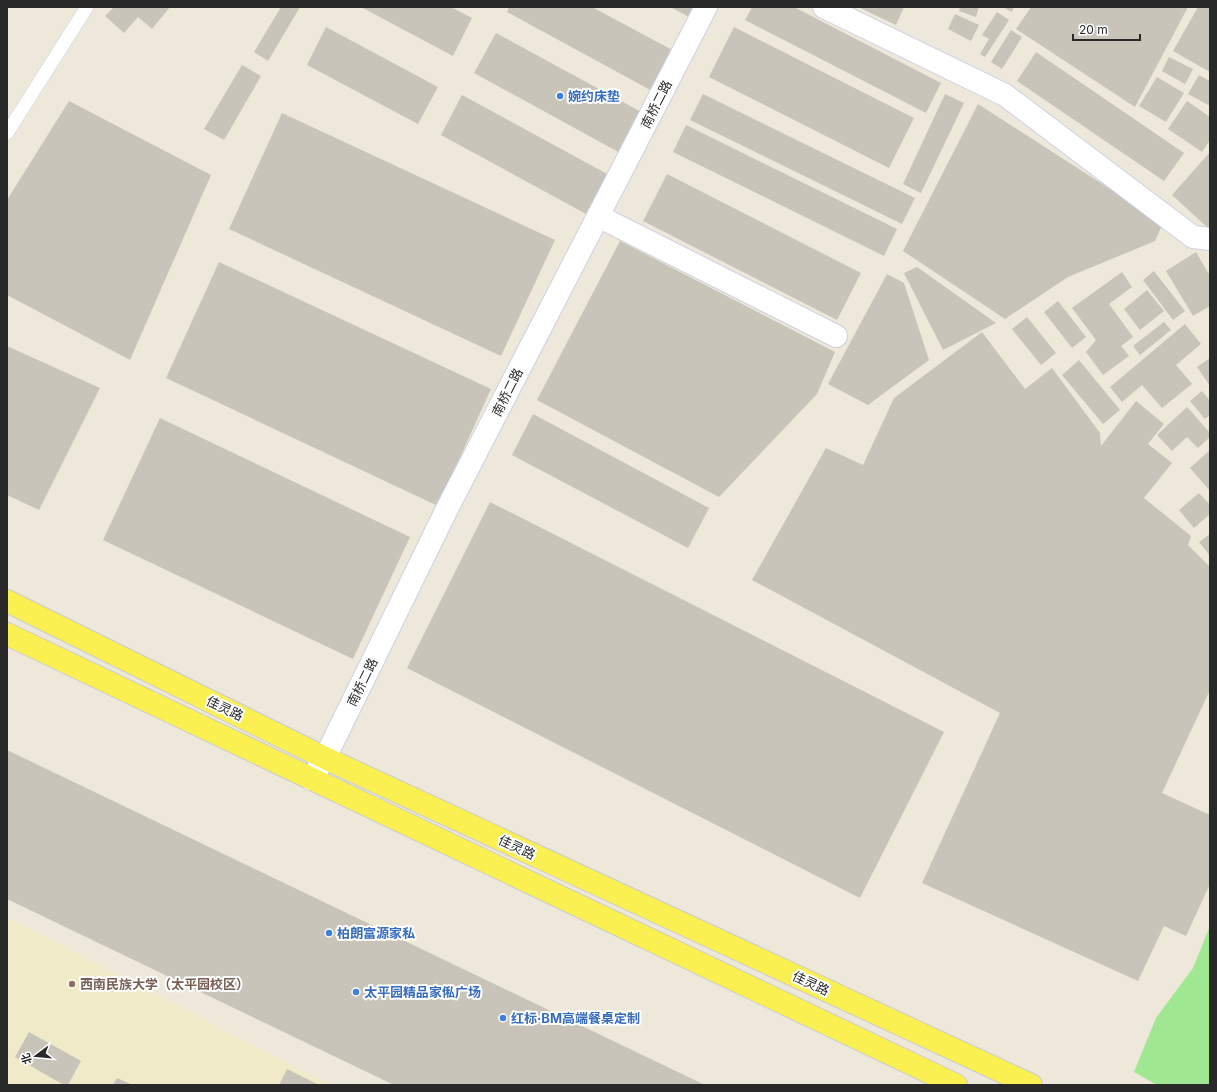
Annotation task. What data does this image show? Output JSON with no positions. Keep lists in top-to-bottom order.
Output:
{
  "streets": {
    "main road": ["佳灵路"],
    "street": ["南桥二路"]
  },
  "crossings": [
    ["南桥二路", "佳灵路"]
  ],
  "places": [
    "婉约床垫",
    "柏朗富源家私",
    "西南民族大学（太平园校区）",
    "太平园精品家俬广场",
    "红标·BM高端餐桌定制"
  ],
  "scale_bar": "20 m",
  "north": "left"
}
